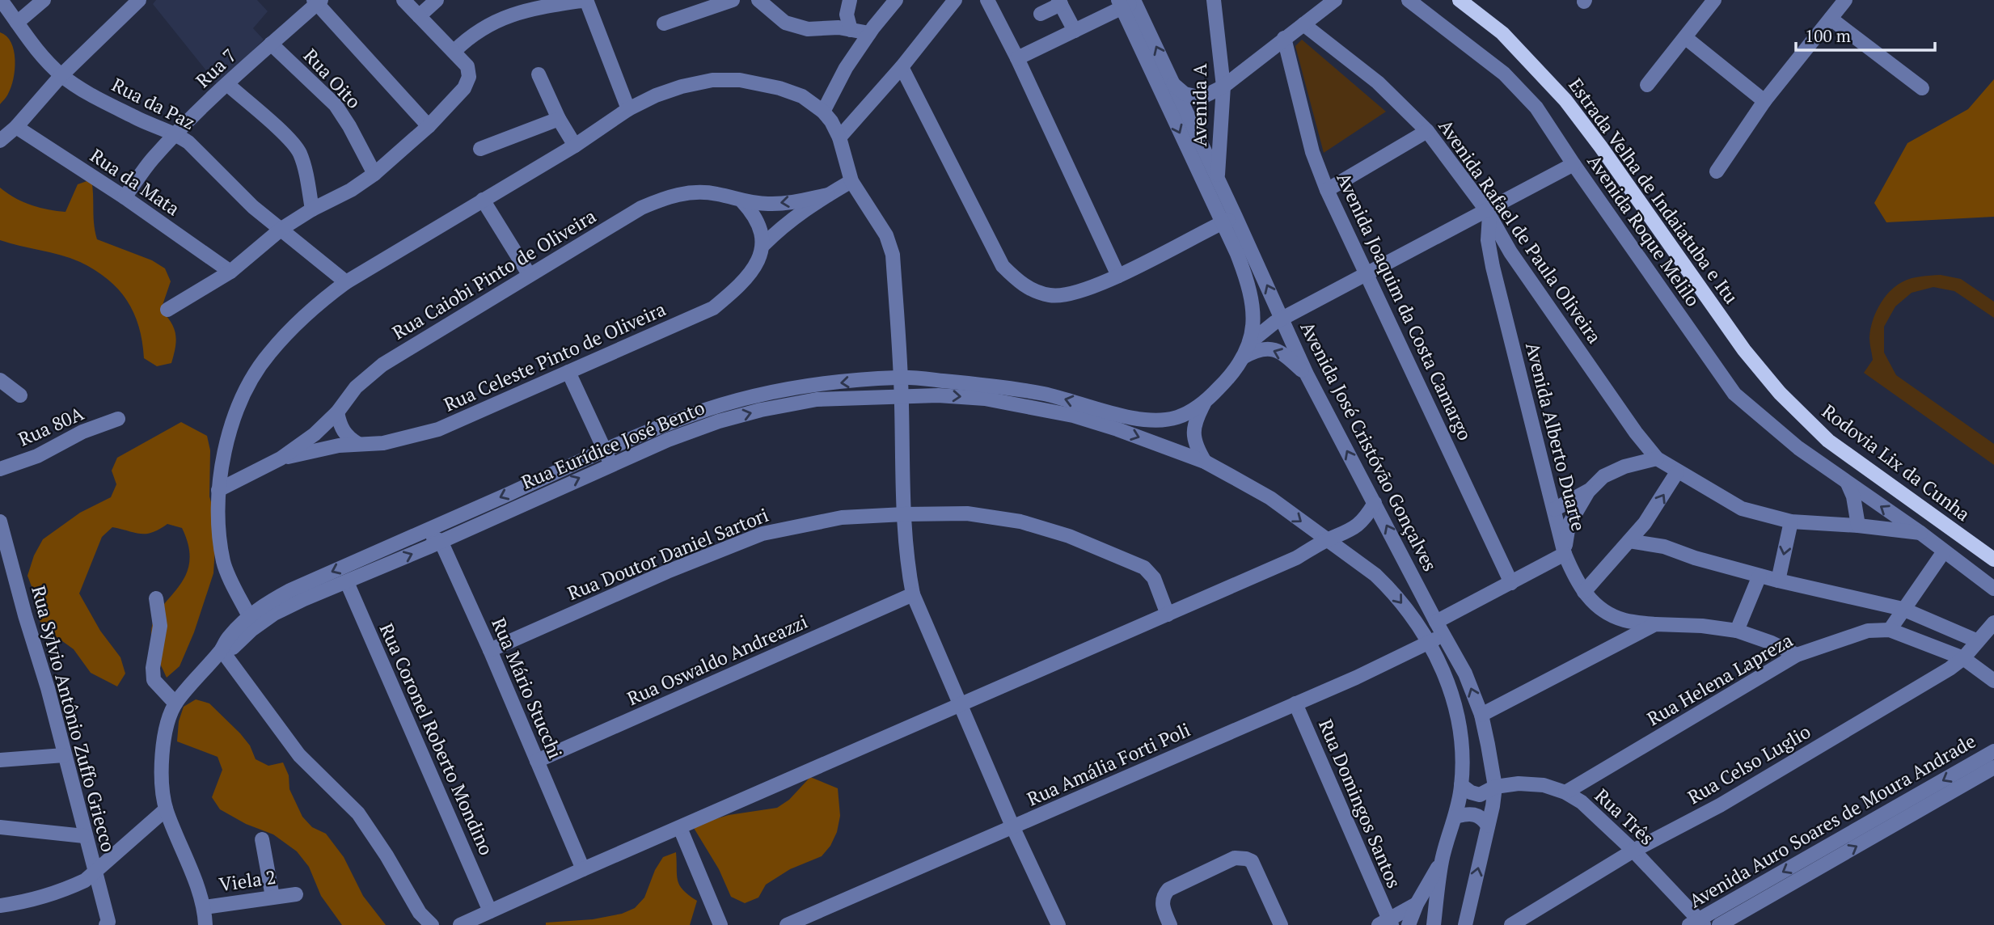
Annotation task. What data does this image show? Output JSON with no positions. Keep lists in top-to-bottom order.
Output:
{
  "streets": {
    "main road": ["Estrada Velha de Indaiatuba e Itu", "Rodovia Lix da Cunha"],
    "street": [
      "Rua 7",
      "Rua Oito",
      "Rua da Paz",
      "Avenida A",
      "Rua da Mata",
      "Avenida Roque Melilo",
      "Avenida Rafael de Paula Oliveira",
      "Rua Caiobi Pinto de Oliveira",
      "Avenida Joaquim da Costa Camargo",
      "Rua Celeste Pinto de Oliveira",
      "Rua 80A",
      "Avenida Alberto Duarte",
      "Rua Eurídice José Bento",
      "Avenida José Cristóvão Gonçalves",
      "Rua Doutor Daniel Sartori",
      "Rua Oswaldo Andreazzi",
      "Rua Helena Lapreza",
      "Rua Mário Stucchi",
      "Rua Sylvio Antônio Zuffo Griecco",
      "Rua Coronel Roberto Mondino",
      "Rua Amália Forti Poli",
      "Rua Celso Luglio",
      "Rua Domingos Santos",
      "Rua Três",
      "Avenida Auro Soares de Moura Andrade",
      "Viela 2"
    ]
  },
  "crossings": [
    ["Rua 7", "Rua Oito"],
    ["Rua 7", "Rua da Paz"],
    ["Rua 7", "Rua da Mata"],
    ["Avenida A", "Avenida José Cristóvão Gonçalves"],
    ["Estrada Velha de Indaiatuba e Itu", "Rodovia Lix da Cunha"],
    ["Avenida Roque Melilo", "Avenida Rafael de Paula Oliveira"],
    ["Avenida Rafael de Paula Oliveira", "Avenida Alberto Duarte"],
    ["Rua Caiobi Pinto de Oliveira", "Rua Celeste Pinto de Oliveira"],
    ["Rua Eurídice José Bento", "Rua Mário Stucchi"],
    ["Rua Eurídice José Bento", "Rua Coronel Roberto Mondino"],
    ["Rua Eurídice José Bento", "Rua Amália Forti Poli"],
    ["Rua Eurídice José Bento", "Rua Três"],
    ["Rua Eurídice José Bento", "Viela 2"],
    ["Avenida José Cristóvão Gonçalves", "Rua Amália Forti Poli"],
    ["Avenida José Cristóvão Gonçalves", "Rua Três"],
    ["Rua Doutor Daniel Sartori", "Rua Mário Stucchi"],
    ["Rua Oswaldo Andreazzi", "Rua Mário Stucchi"],
    ["Rua Helena Lapreza", "Rua Celso Luglio"],
    ["Rua Helena Lapreza", "Rua Três"],
    ["Rua Amália Forti Poli", "Rua Domingos Santos"],
    ["Rua Celso Luglio", "Rua Três"],
    ["Rua Três", "Avenida Auro Soares de Moura Andrade"]
  ],
  "scale_bar": "100 m"
}
